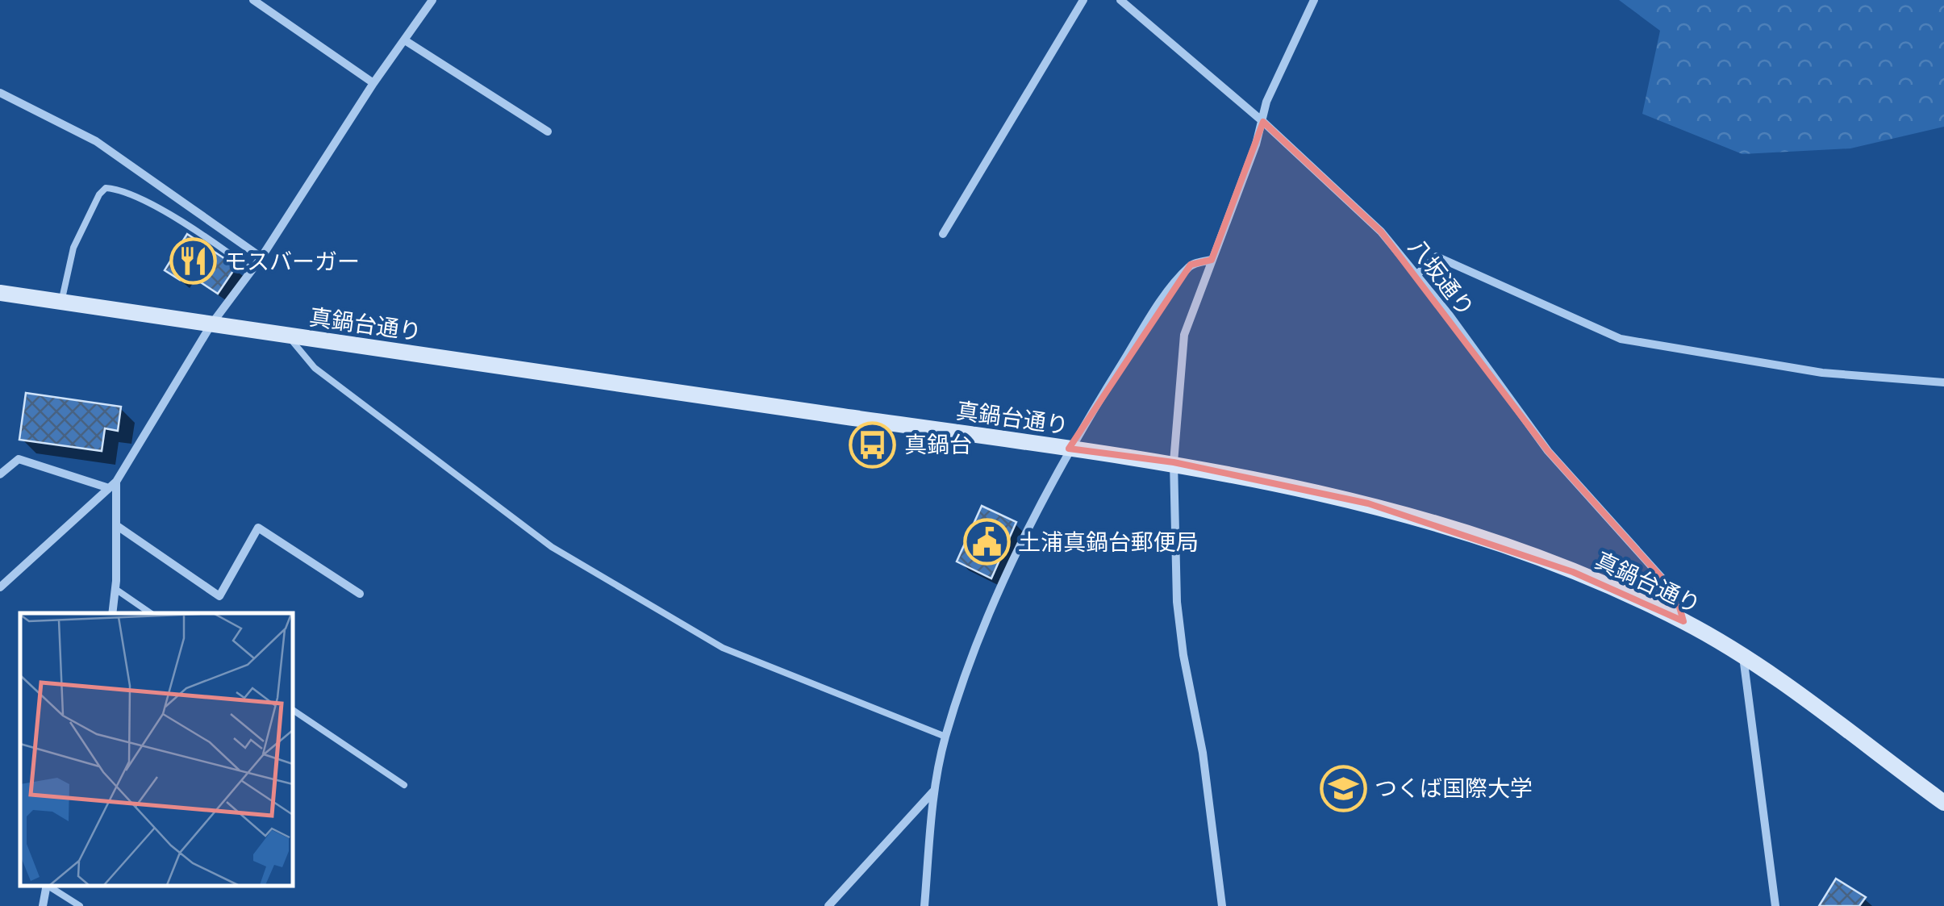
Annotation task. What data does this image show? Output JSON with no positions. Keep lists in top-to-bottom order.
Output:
{
  "streets": {
    "street": ["八坂通り", "真鍋台通り"]
  },
  "crossings": [
    ["八坂通り", "真鍋台通り"]
  ],
  "places": {
    "restaurant": ["モスバーガー"],
    "bus stop": ["真鍋台"],
    "public building": ["土浦真鍋台郵便局"],
    "school or university": ["つくば国際大学"]
  }
}
